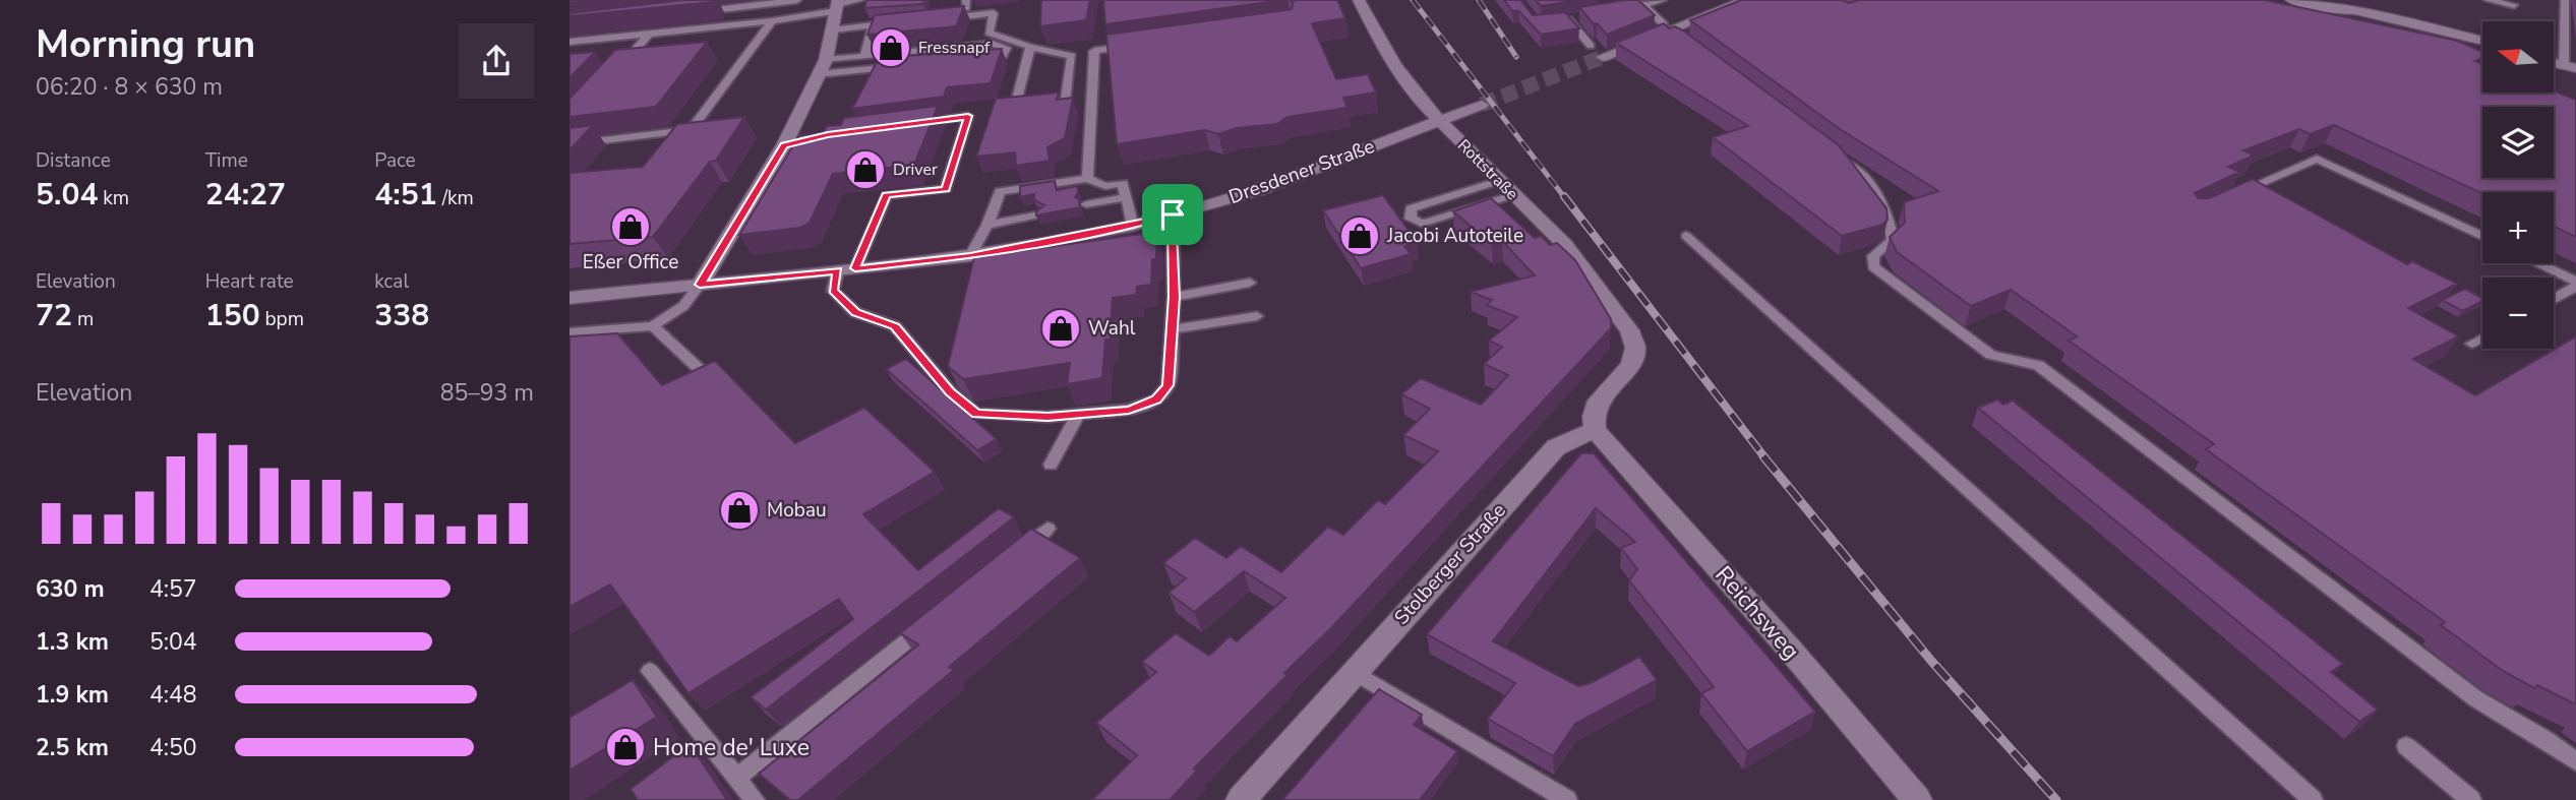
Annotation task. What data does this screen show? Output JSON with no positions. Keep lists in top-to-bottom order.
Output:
{
  "streets": {
    "street": [
      "Rottstraße",
      "Dresdener Straße",
      "Stolberger Straße",
      "Reichsweg"
    ]
  },
  "crossings": [
    ["Rottstraße", "Dresdener Straße"],
    ["Rottstraße", "Stolberger Straße"],
    ["Rottstraße", "Reichsweg"],
    ["Stolberger Straße", "Reichsweg"]
  ],
  "places": {
    "shop": [
      "Fressnapf",
      "Driver",
      "Eßer Office",
      "Jacobi Autoteile",
      "Wahl",
      "Mobau",
      "Home de' Luxe"
    ]
  },
  "north": "left",
  "page": {
    "heading": ["Morning run", "06:20 · 8 × 630 m"],
    "map_buttons": ["+", "−"],
    "stats": [
      ["Distance", "5.04 km"],
      ["Time", "24:27"],
      ["Pace", "4:51 /km"],
      ["Elevation", "72 m"],
      ["Heart rate", "150 bpm"],
      ["kcal", "338"]
    ],
    "chart": ["Elevation", "85–93 m"],
    "list": [
      {
        "name": "630 m",
        "note": "4:57"
      },
      {
        "name": "1.3 km",
        "note": "5:04"
      },
      {
        "name": "1.9 km",
        "note": "4:48"
      },
      {
        "name": "2.5 km",
        "note": "4:50"
      }
    ]
  }
}
